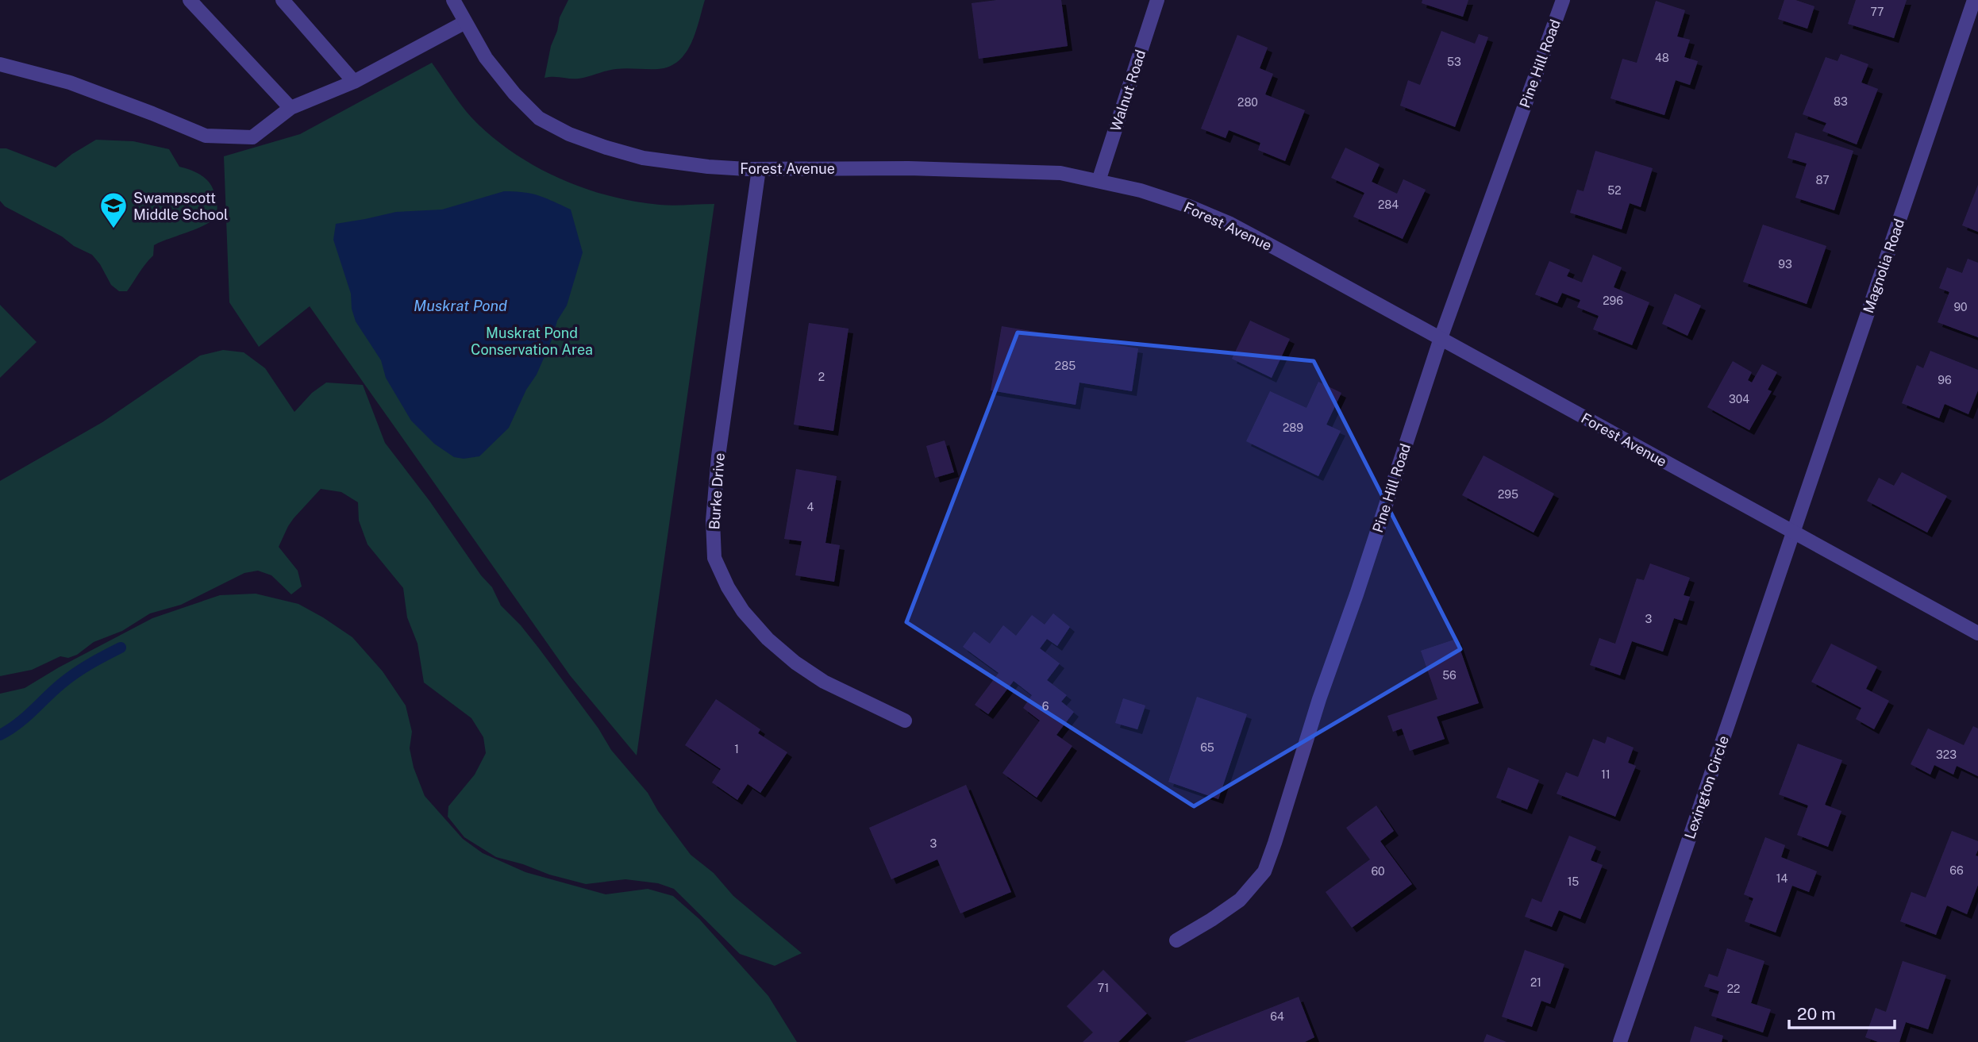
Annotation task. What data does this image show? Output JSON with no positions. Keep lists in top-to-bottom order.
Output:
{
  "streets": {
    "street": [
      "Pine Hill Road",
      "Walnut Road",
      "Forest Avenue",
      "Magnolia Road",
      "Burke Drive",
      "Lexington Circle"
    ]
  },
  "crossings": [
    ["Pine Hill Road", "Forest Avenue"],
    ["Walnut Road", "Forest Avenue"],
    ["Forest Avenue", "Magnolia Road"],
    ["Forest Avenue", "Burke Drive"],
    ["Forest Avenue", "Lexington Circle"],
    ["Magnolia Road", "Lexington Circle"]
  ],
  "water": ["Muskrat Pond"],
  "parks": ["Muskrat Pond Conservation Area"],
  "places": {
    "school or university": ["Swampscott Middle School"]
  },
  "house_numbers": [
    "77",
    "48",
    "53",
    "83",
    "280",
    "87",
    "52",
    "284",
    "93",
    "296",
    "90",
    "285",
    "2",
    "96",
    "304",
    "289",
    "295",
    "4",
    "3",
    "56",
    "6",
    "65",
    "1",
    "323",
    "11",
    "3",
    "66",
    "60",
    "14",
    "15",
    "21",
    "71",
    "22",
    "64"
  ],
  "scale_bar": "20 m"
}
